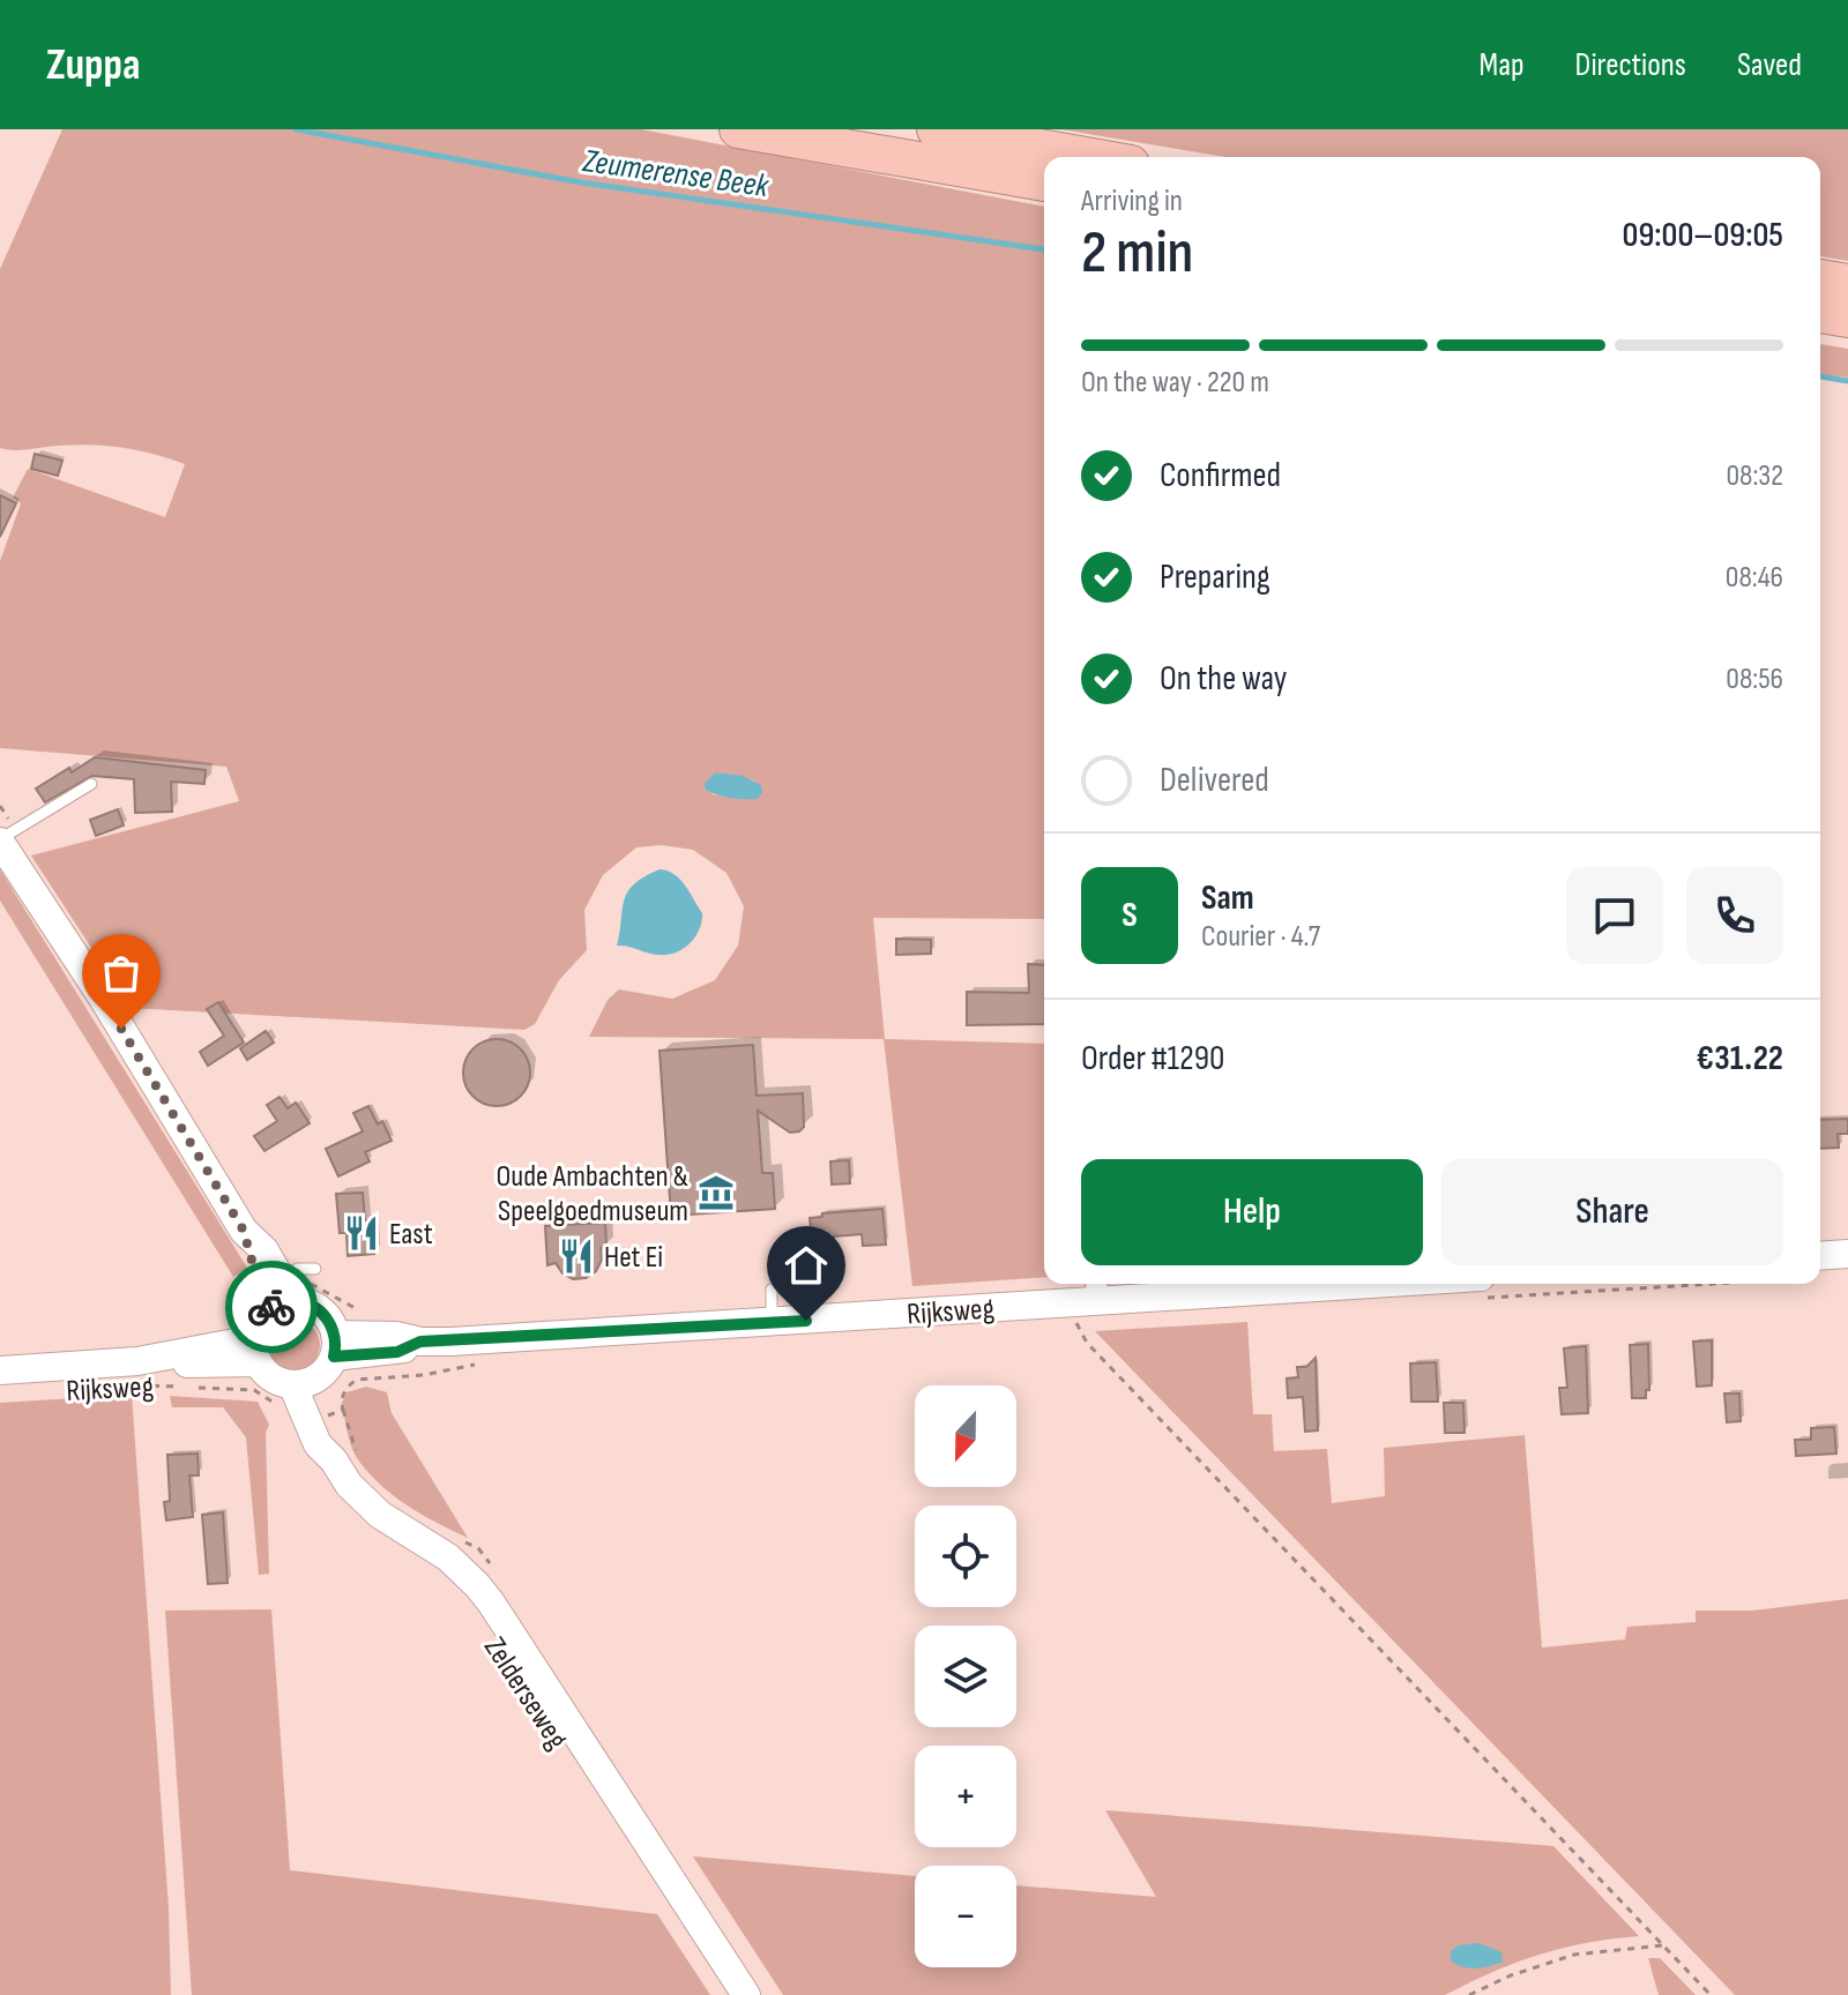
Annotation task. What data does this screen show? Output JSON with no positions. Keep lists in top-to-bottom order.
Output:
{
  "streets": {
    "main road": ["Rijksweg", "Zelderseweg"]
  },
  "crossings": [
    ["Rijksweg", "Zelderseweg"]
  ],
  "water": ["Zeumerense Beek"],
  "places": {
    "museum": ["Oude Ambachten & Speelgoedmuseum"],
    "restaurant": ["East", "Het Ei"]
  },
  "north": "bottom",
  "page": {
    "header": "Zuppa",
    "nav": ["Map", "Directions", "Saved"],
    "heading": ["2 min", "Arriving in", "09:00–09:05"],
    "panel": [
      "Sam",
      "Courier · 4.7",
      "Order #1290",
      "€31.22"
    ],
    "bar": "On the way · 220 m",
    "list": [
      ["Confirmed", "08:32"],
      ["Preparing", "08:46"],
      ["On the way", "08:56"],
      "Delivered"
    ],
    "round": "S",
    "buttons": ["Help", "Share"],
    "map_buttons": ["+", "−"]
  }
}
